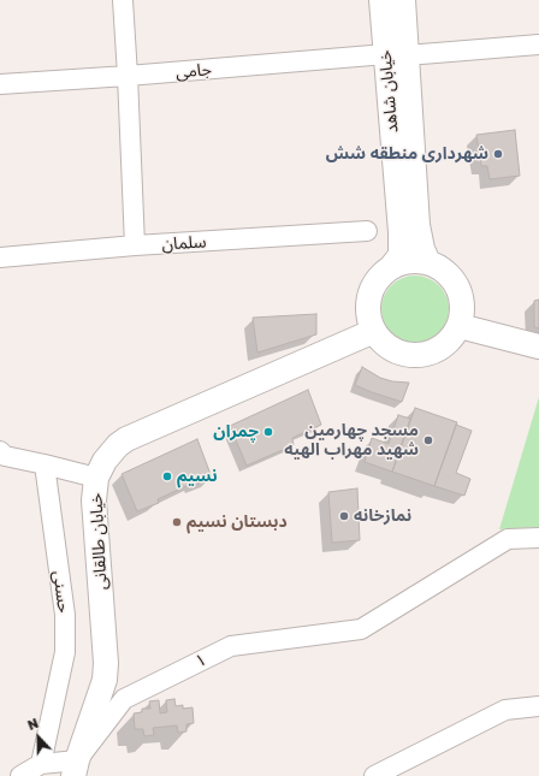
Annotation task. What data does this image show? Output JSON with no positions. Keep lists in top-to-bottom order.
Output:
{
  "streets": {
    "main road": ["خیابان شاهد", "خیابان طالقانی"],
    "street": [
      "جامی",
      "سلمان",
      "حسنی",
      "۱"
    ]
  },
  "crossings": [
    ["جامی", "خیابان شاهد"],
    ["خیابان شاهد", "خیابان طالقانی"],
    ["خیابان طالقانی", "۱"]
  ],
  "places": [
    "شهرداری منطقه شش",
    "چمران",
    "مسجد چهارمین شهید مهراب الهیه",
    "نسیم",
    "نمازخانه",
    "دبستان نسیم"
  ],
  "north": "top"
}
